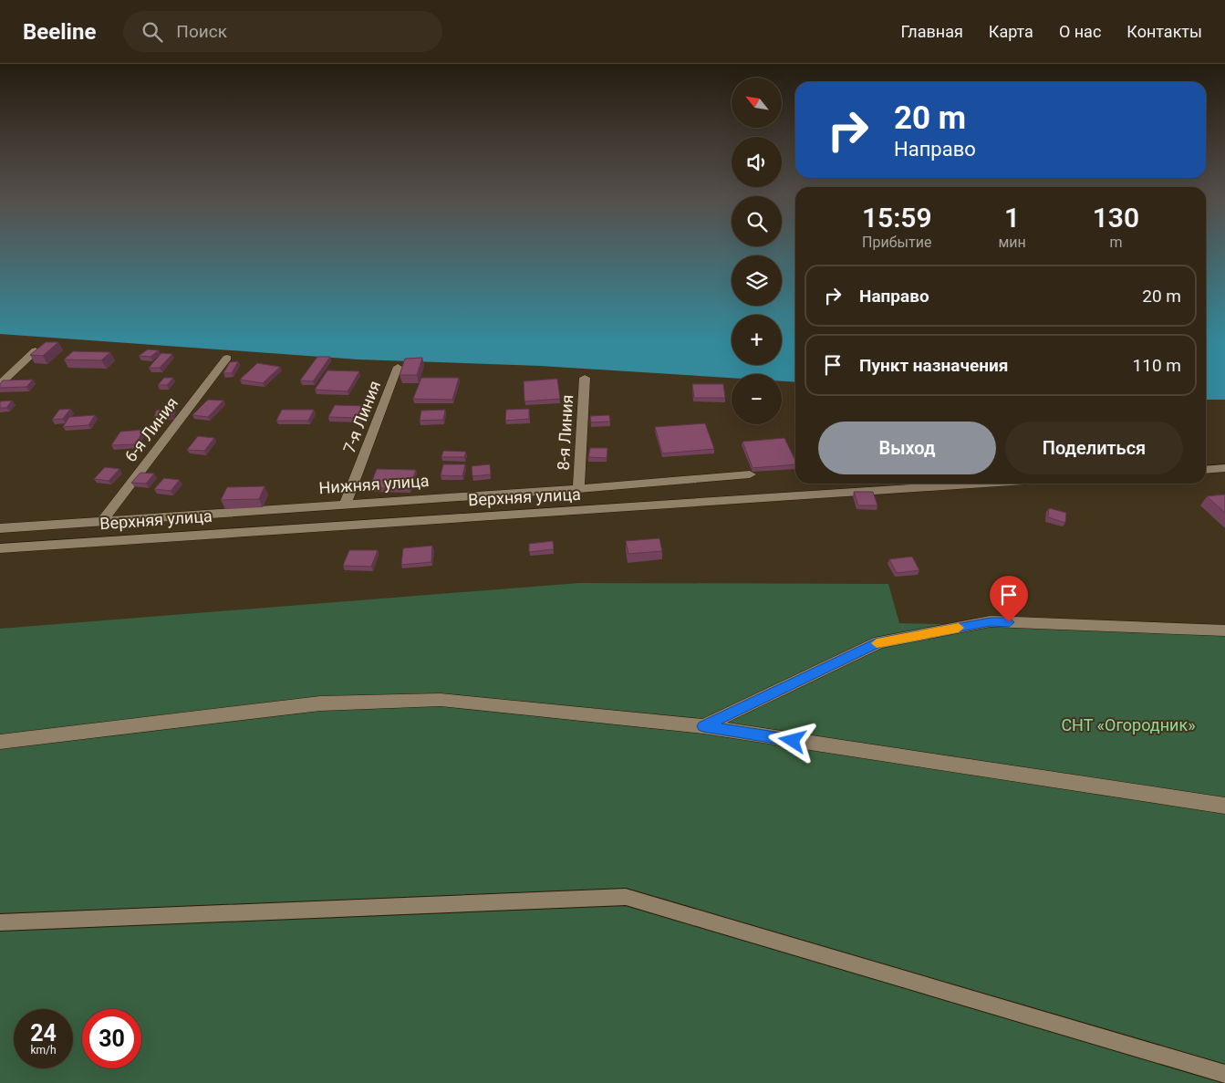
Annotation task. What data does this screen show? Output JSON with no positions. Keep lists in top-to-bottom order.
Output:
{
  "streets": {
    "street": [
      "7-я Линия",
      "6-я Линия",
      "8-я Линия",
      "Нижняя улица",
      "Верхняя улица"
    ]
  },
  "crossings": [
    ["7-я Линия", "Нижняя улица"],
    ["6-я Линия", "Нижняя улица"],
    ["8-я Линия", "Нижняя улица"]
  ],
  "parks": ["СНТ «Огородник»"],
  "north": "top left",
  "page": {
    "header": "Beeline",
    "search": "Поиск",
    "nav": [
      "Главная",
      "Карта",
      "О нас",
      "Контакты"
    ],
    "map_buttons": ["+", "−"],
    "turn": ["20 m", "Направо"],
    "eta": [
      "15:59",
      "Прибытие",
      "1",
      "мин",
      "130",
      "m"
    ],
    "list": [
      {
        "name": "Направо",
        "value": "20 m"
      },
      {
        "name": "Пункт назначения",
        "value": "110 m"
      }
    ],
    "buttons": ["Выход", "Поделиться"],
    "speed": "24 km/h",
    "limit": "30"
  }
}
